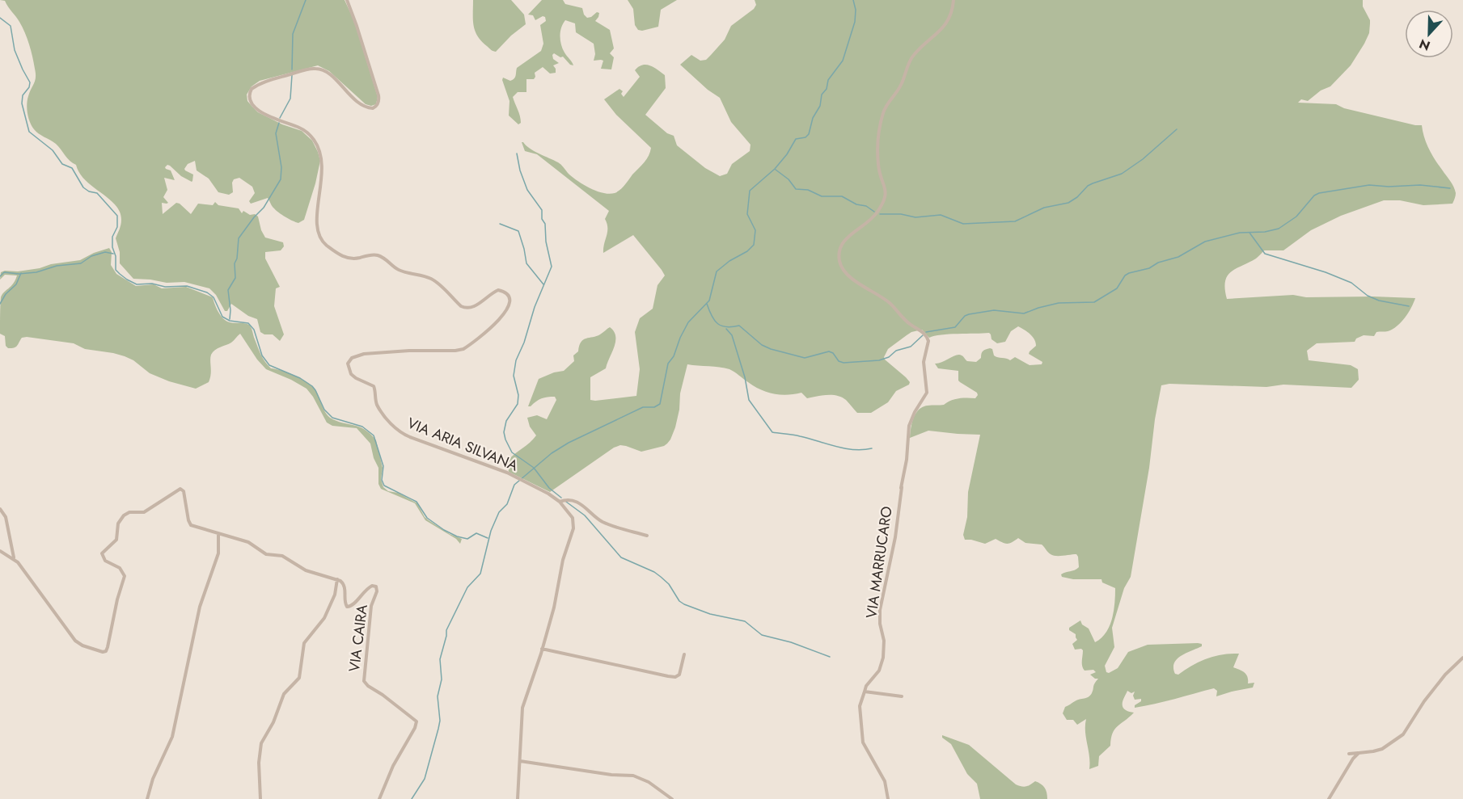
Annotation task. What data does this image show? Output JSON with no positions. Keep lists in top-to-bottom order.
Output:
{
  "streets": {
    "street": ["VIA ARIA SILVANA", "VIA MARRUCARO", "VIA CAIRA"]
  },
  "north": "bottom"
}
